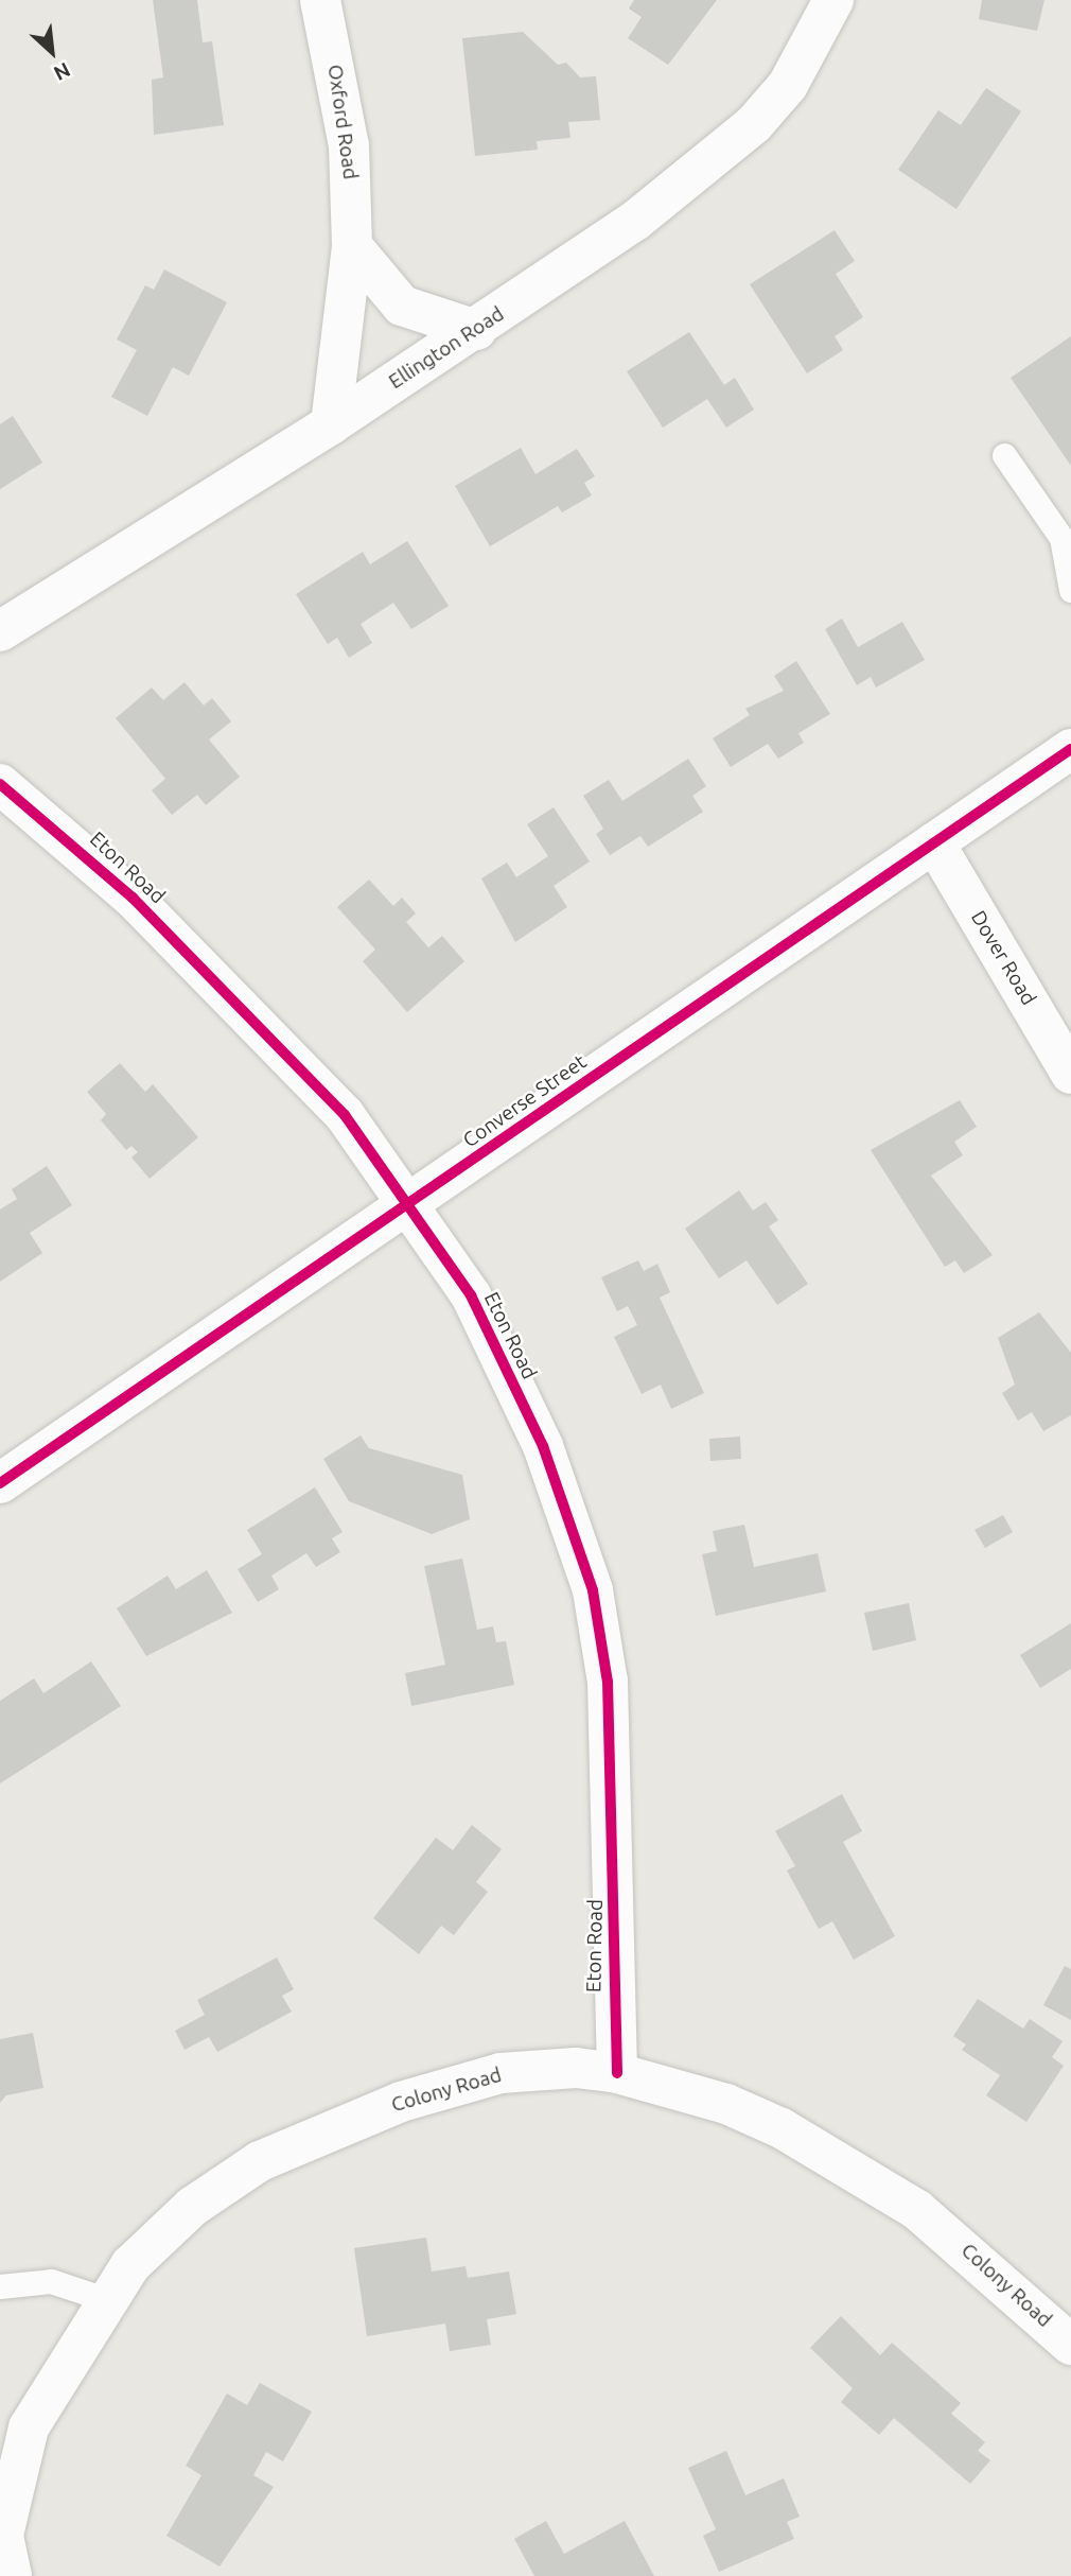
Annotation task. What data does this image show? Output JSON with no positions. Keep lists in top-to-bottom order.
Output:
{
  "streets": {
    "street": [
      "Oxford Road",
      "Ellington Road",
      "Eton Road",
      "Dover Road",
      "Converse Street",
      "Colony Road"
    ]
  },
  "crossings": [
    ["Oxford Road", "Ellington Road"],
    ["Eton Road", "Converse Street"],
    ["Eton Road", "Colony Road"],
    ["Dover Road", "Converse Street"]
  ],
  "north": "bottom right"
}
